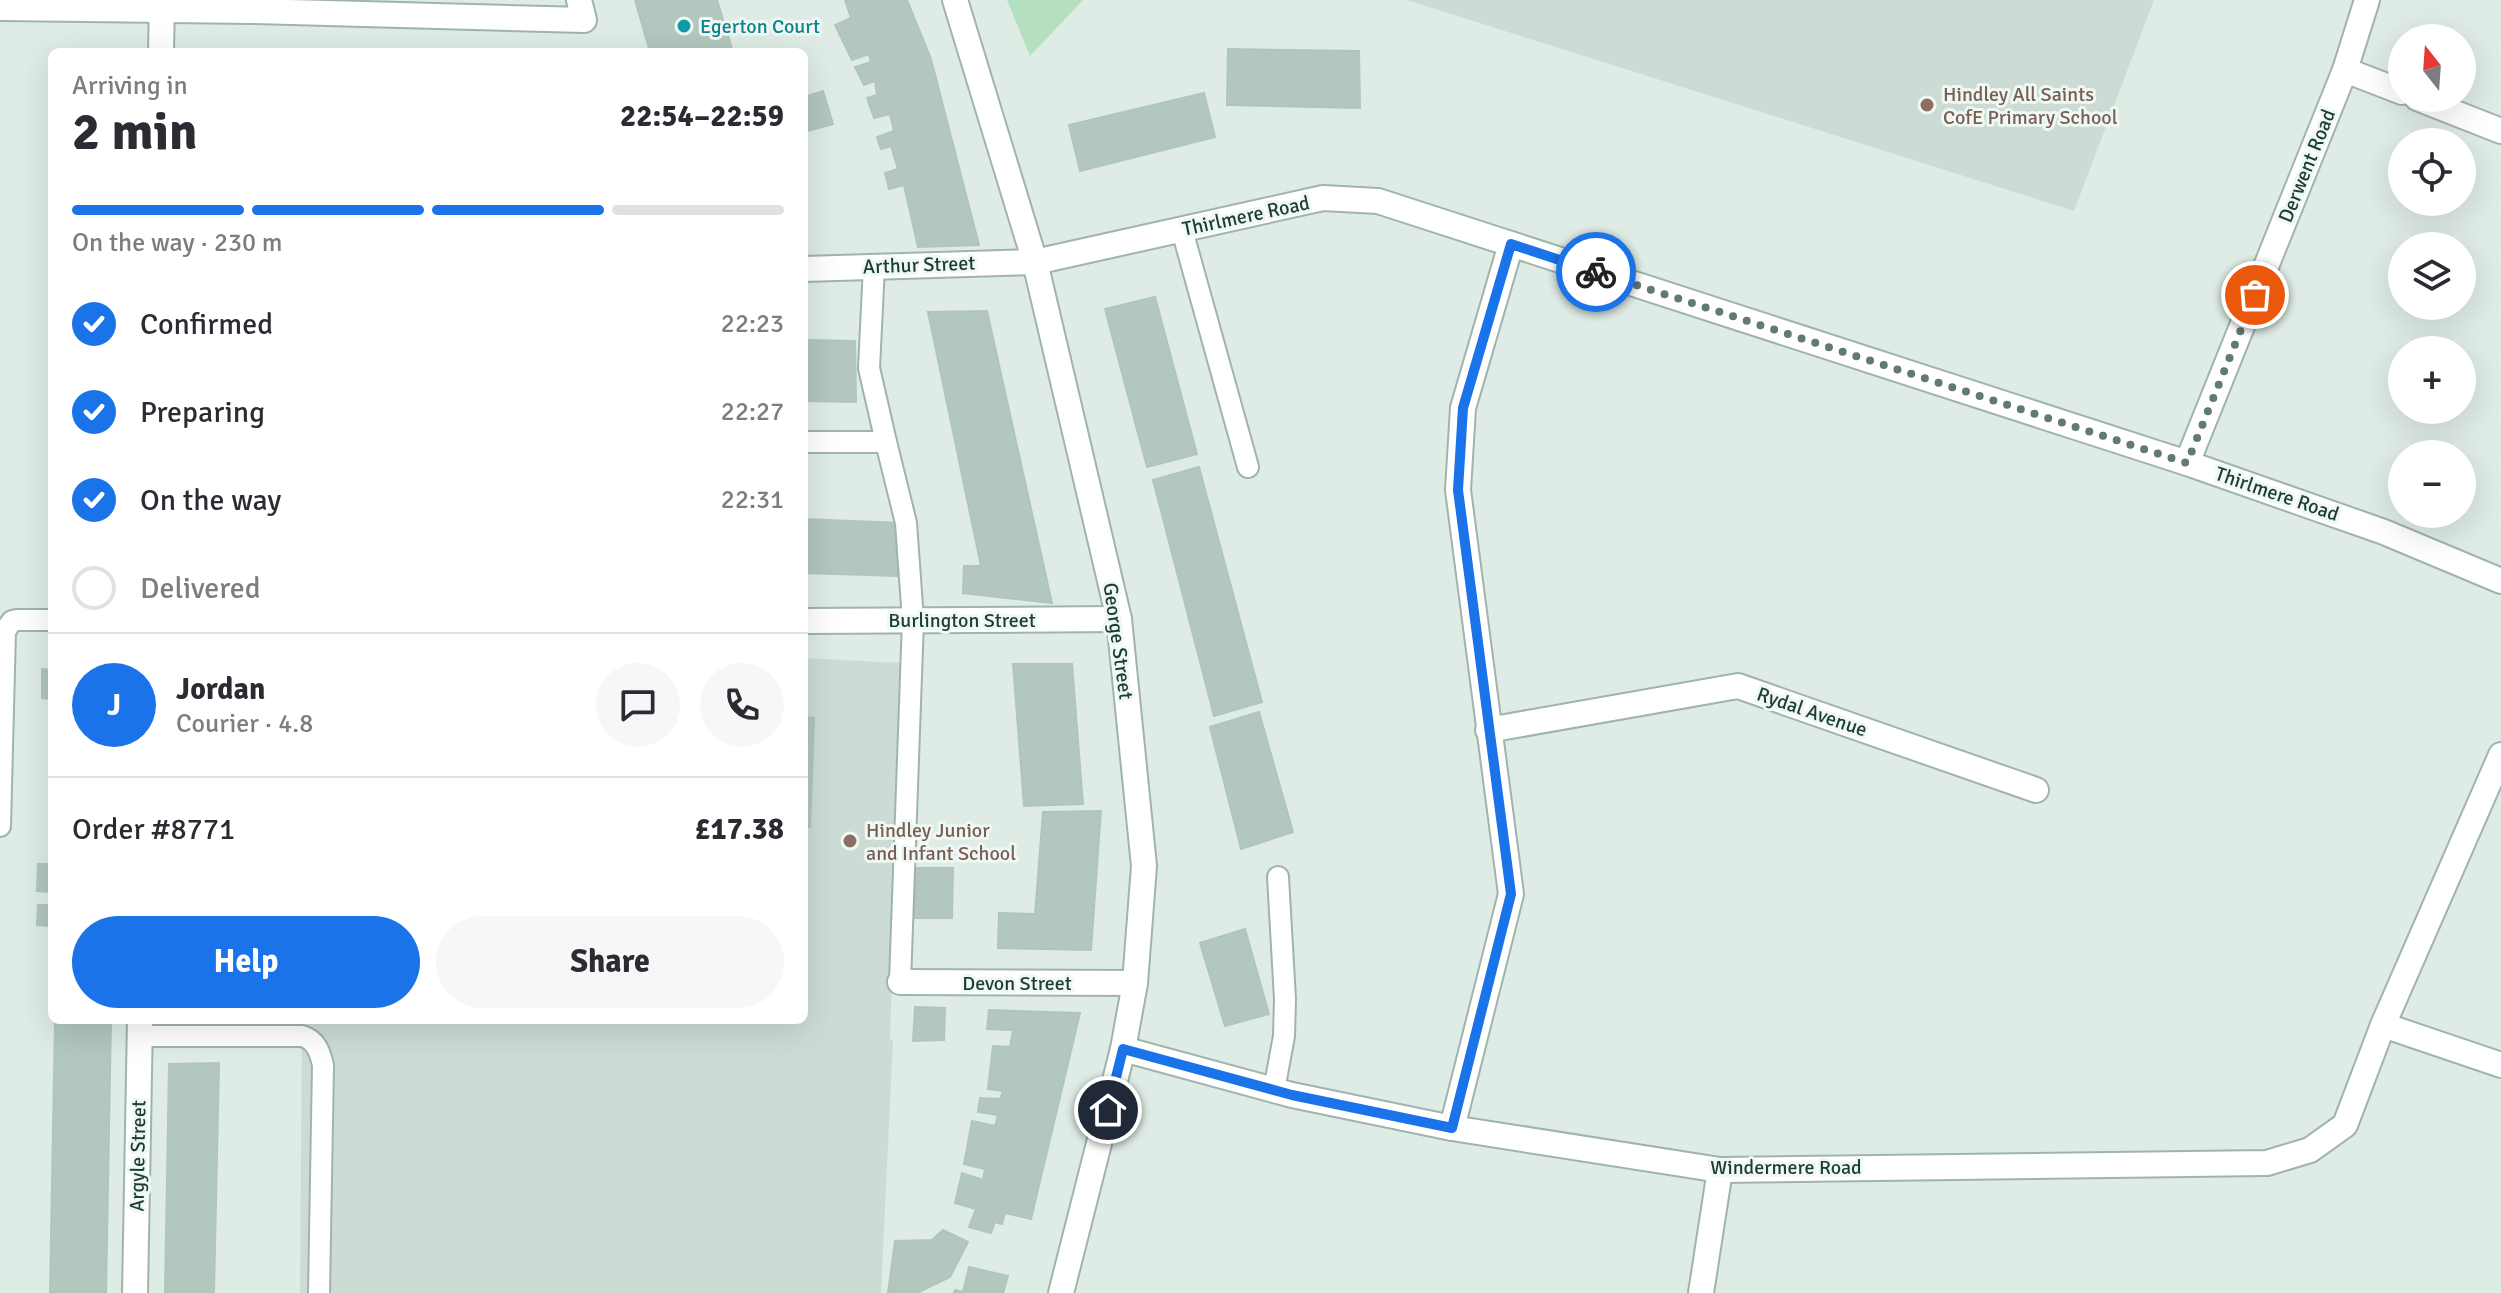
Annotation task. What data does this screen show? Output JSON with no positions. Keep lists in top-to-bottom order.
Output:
{
  "streets": {
    "street": [
      "Derwent Road",
      "Thirlmere Road",
      "Arthur Street",
      "Burlington Street",
      "George Street",
      "Rydal Avenue",
      "Devon Street",
      "Argyle Street",
      "Windermere Road"
    ]
  },
  "crossings": [
    ["Derwent Road", "Thirlmere Road"],
    ["Thirlmere Road", "Arthur Street"],
    ["Thirlmere Road", "George Street"],
    ["Arthur Street", "George Street"],
    ["Burlington Street", "George Street"],
    ["George Street", "Devon Street"],
    ["George Street", "Windermere Road"]
  ],
  "places": ["Egerton Court", "Hindley All Saints CofE Primary School", "Hindley Junior and Infant School"],
  "north": "top",
  "page": {
    "map_buttons": ["+", "−"],
    "heading": ["2 min", "Arriving in", "22:54–22:59"],
    "panel": [
      "Jordan",
      "Courier · 4.8",
      "Order #8771",
      "£17.38"
    ],
    "bar": "On the way · 230 m",
    "list": [
      ["Confirmed", "22:23"],
      ["Preparing", "22:27"],
      ["On the way", "22:31"],
      "Delivered"
    ],
    "round": "J",
    "buttons": ["Help", "Share"]
  }
}
